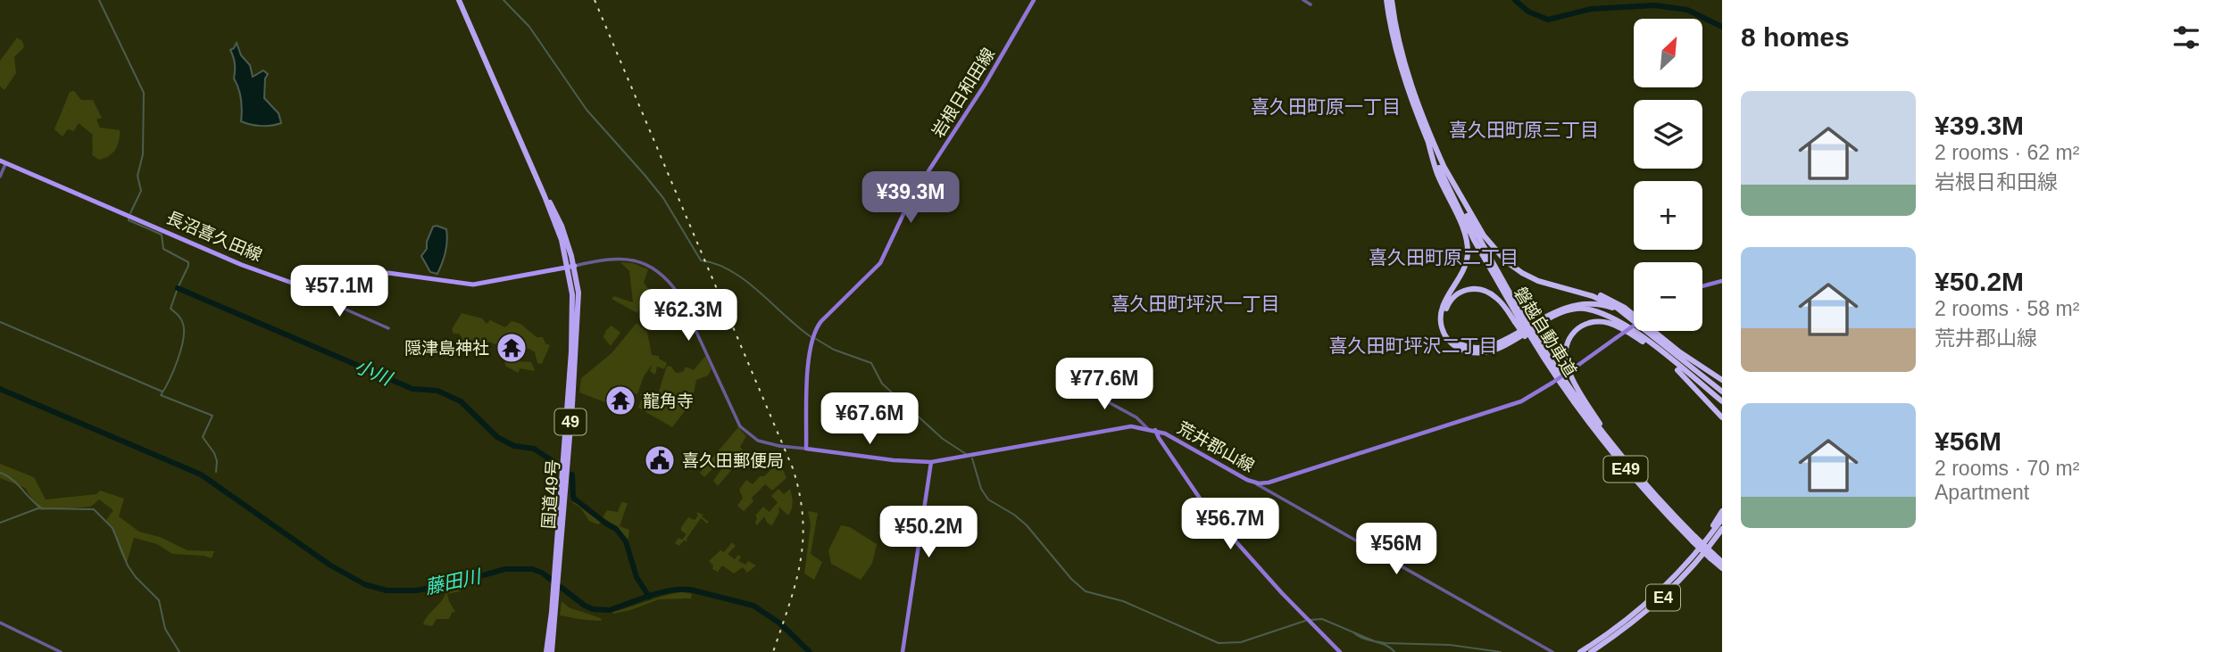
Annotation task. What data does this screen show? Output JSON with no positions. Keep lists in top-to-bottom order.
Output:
{
  "streets": {
    "highway": [
      "磐越自動車道",
      "49",
      "E49",
      "国道49号",
      "E4"
    ],
    "main road": ["岩根日和田線", "長沼喜久田線", "荒井郡山線"]
  },
  "crossings": [
    ["長沼喜久田線", "国道49号"]
  ],
  "districts": [
    "喜久田町原一丁目",
    "喜久田町原三丁目",
    "喜久田町原二丁目",
    "喜久田町坪沢一丁目",
    "喜久田町坪沢二丁目"
  ],
  "water": ["小川", "藤田川"],
  "places": {
    "temple": ["隠津島神社", "龍角寺"],
    "public building": ["喜久田郵便局"]
  },
  "north": "top right",
  "page": {
    "heading": "8 homes",
    "map_buttons": ["+", "−"],
    "list": [
      {
        "name": "¥39.3M",
        "note": "2 rooms · 62 m² · 岩根日和田線"
      },
      {
        "name": "¥50.2M",
        "note": "2 rooms · 58 m² · 荒井郡山線"
      },
      {
        "name": "¥56M",
        "note": "2 rooms · 70 m² · Apartment"
      }
    ],
    "price": [
      "¥39.3M",
      "¥57.1M",
      "¥62.3M",
      "¥77.6M",
      "¥67.6M",
      "¥56.7M",
      "¥50.2M",
      "¥56M"
    ]
  }
}
